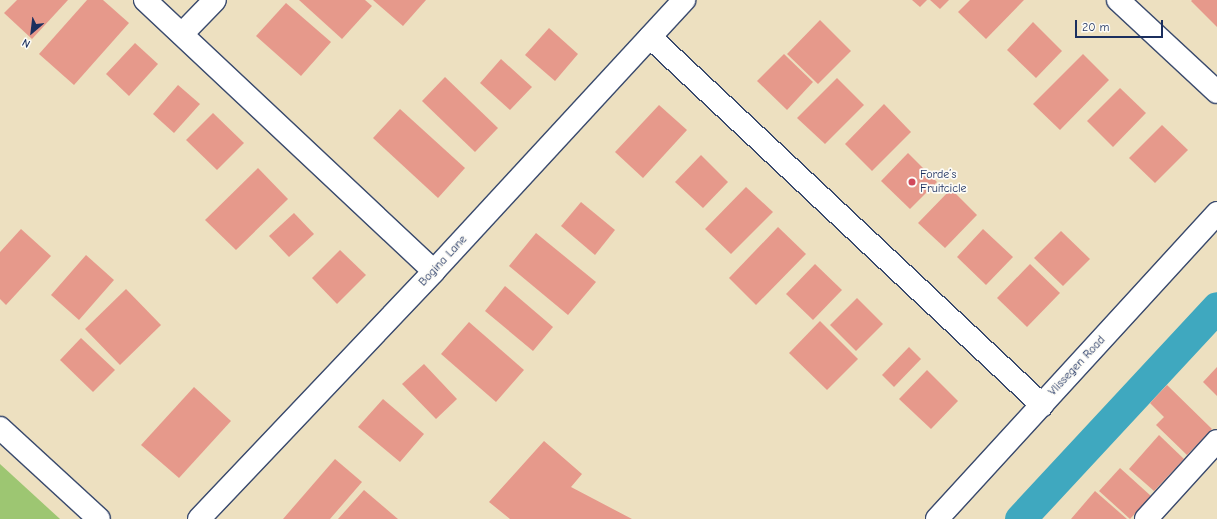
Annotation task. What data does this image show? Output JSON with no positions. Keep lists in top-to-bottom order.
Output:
{
  "streets": {
    "street": ["Bogina Lane", "Vlissegen Road"]
  },
  "places": ["Forde’s Fruitcicle"],
  "scale_bar": "20 m",
  "north": "bottom left"
}
